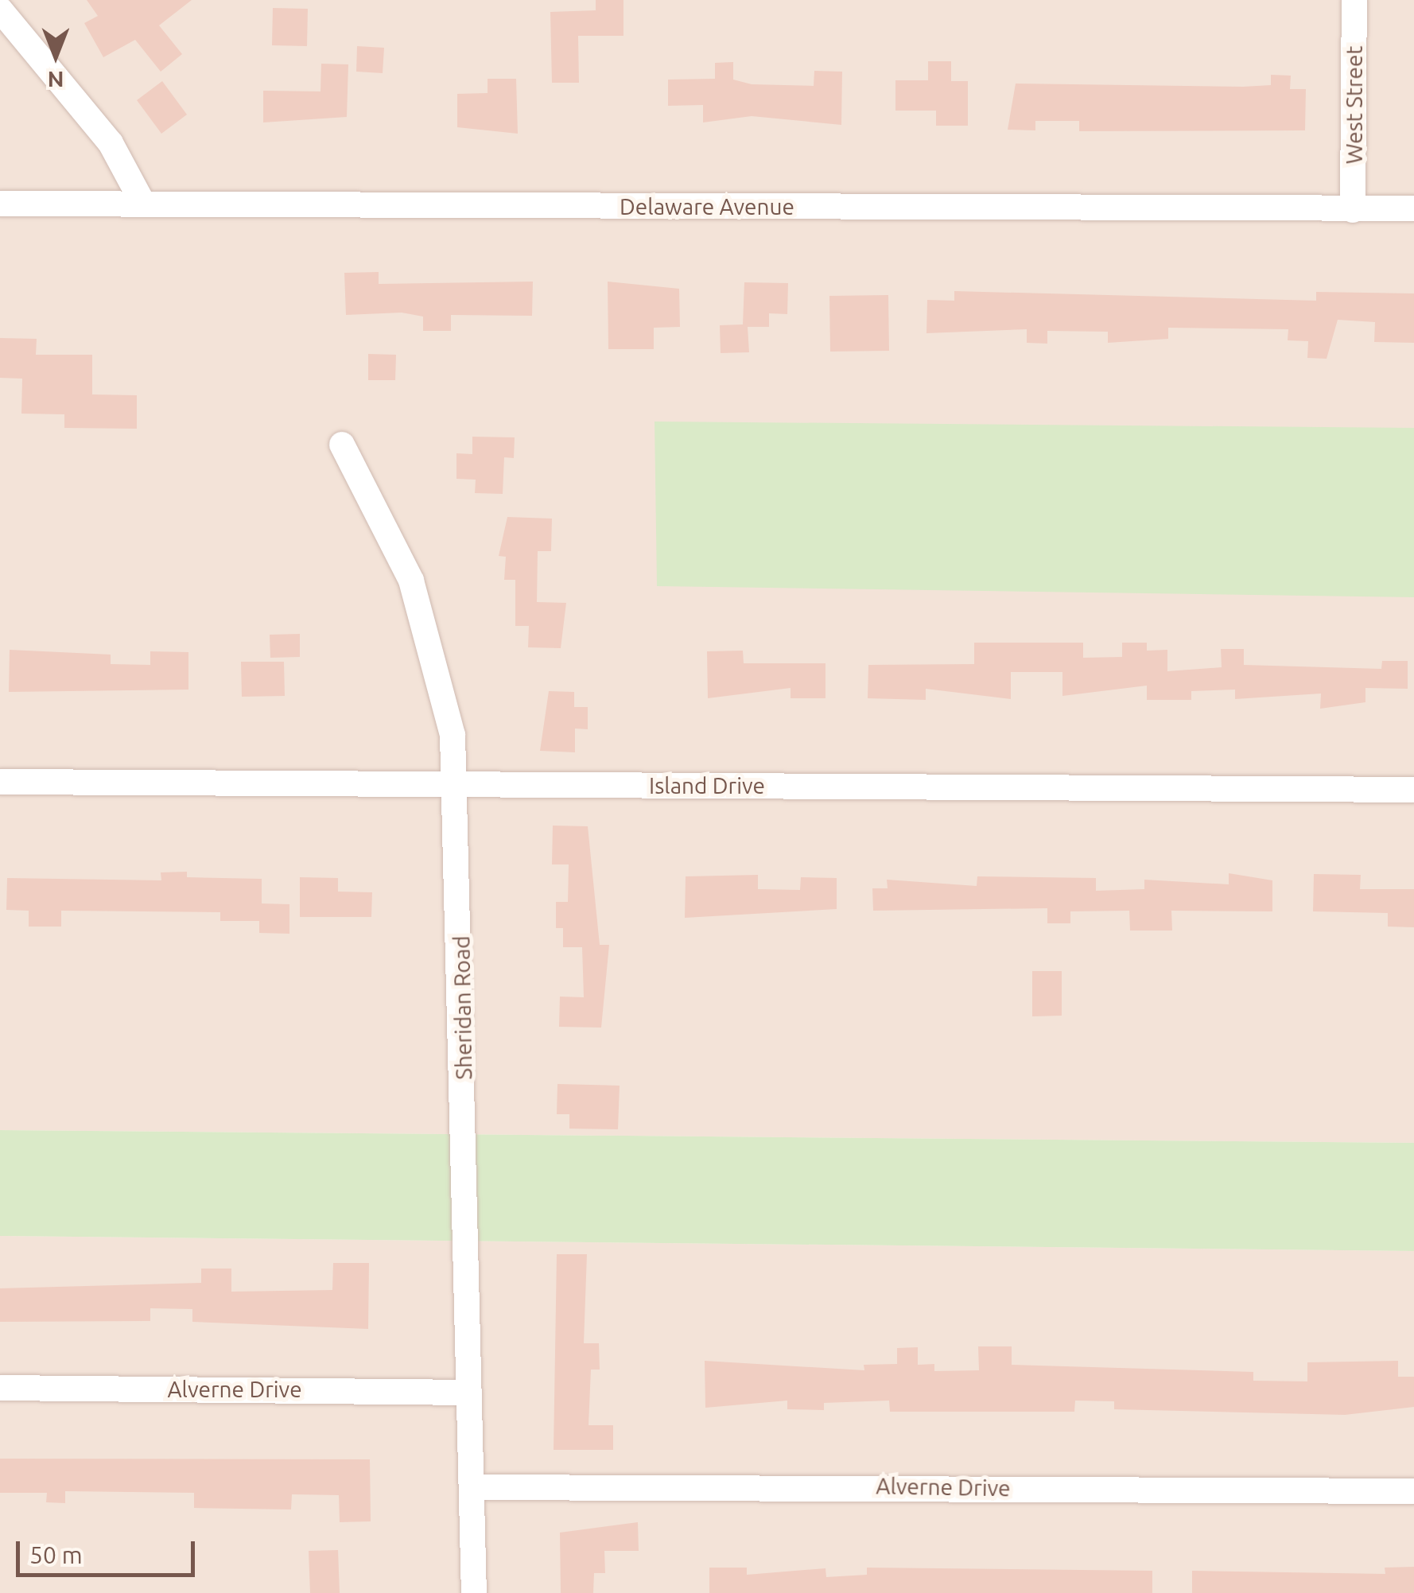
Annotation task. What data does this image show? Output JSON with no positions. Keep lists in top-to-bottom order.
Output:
{
  "streets": {
    "street": [
      "West Street",
      "Delaware Avenue",
      "Island Drive",
      "Sheridan Road",
      "Alverne Drive"
    ]
  },
  "crossings": [
    ["West Street", "Delaware Avenue"],
    ["Island Drive", "Sheridan Road"],
    ["Sheridan Road", "Alverne Drive"]
  ],
  "scale_bar": "50 m",
  "north": "bottom"
}
